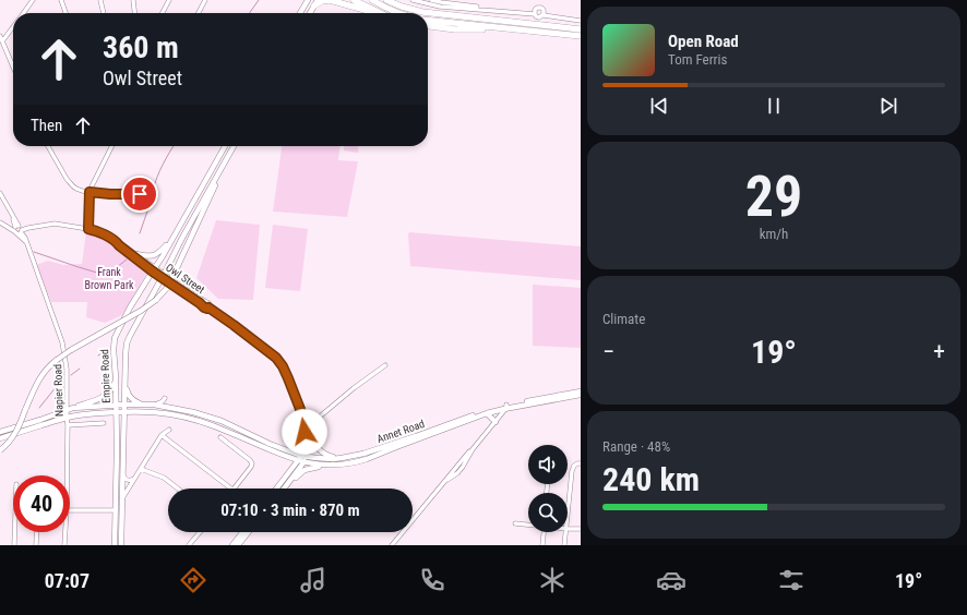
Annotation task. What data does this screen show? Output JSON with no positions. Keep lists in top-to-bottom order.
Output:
{
  "streets": {
    "main road": ["Empire Road", "Annet Road"],
    "street": ["Owl Street", "Napier Road"]
  },
  "crossings": [
    ["Owl Street", "Empire Road"],
    ["Owl Street", "Annet Road"]
  ],
  "parks": ["Frank Brown Park"],
  "page": {
    "turn": ["360 m", "Owl Street"],
    "song": ["Open Road", "Tom Ferris"],
    "then": "Then",
    "tile": [
      ["29", "km/h"],
      "Climate",
      ["Range · 48%", "240 km"]
    ],
    "heat": ["−", "19°", "+"],
    "limit": "40",
    "trip": "07:10 · 3 min · 870 m",
    "tabs": ["07:07", "19°"]
  }
}
